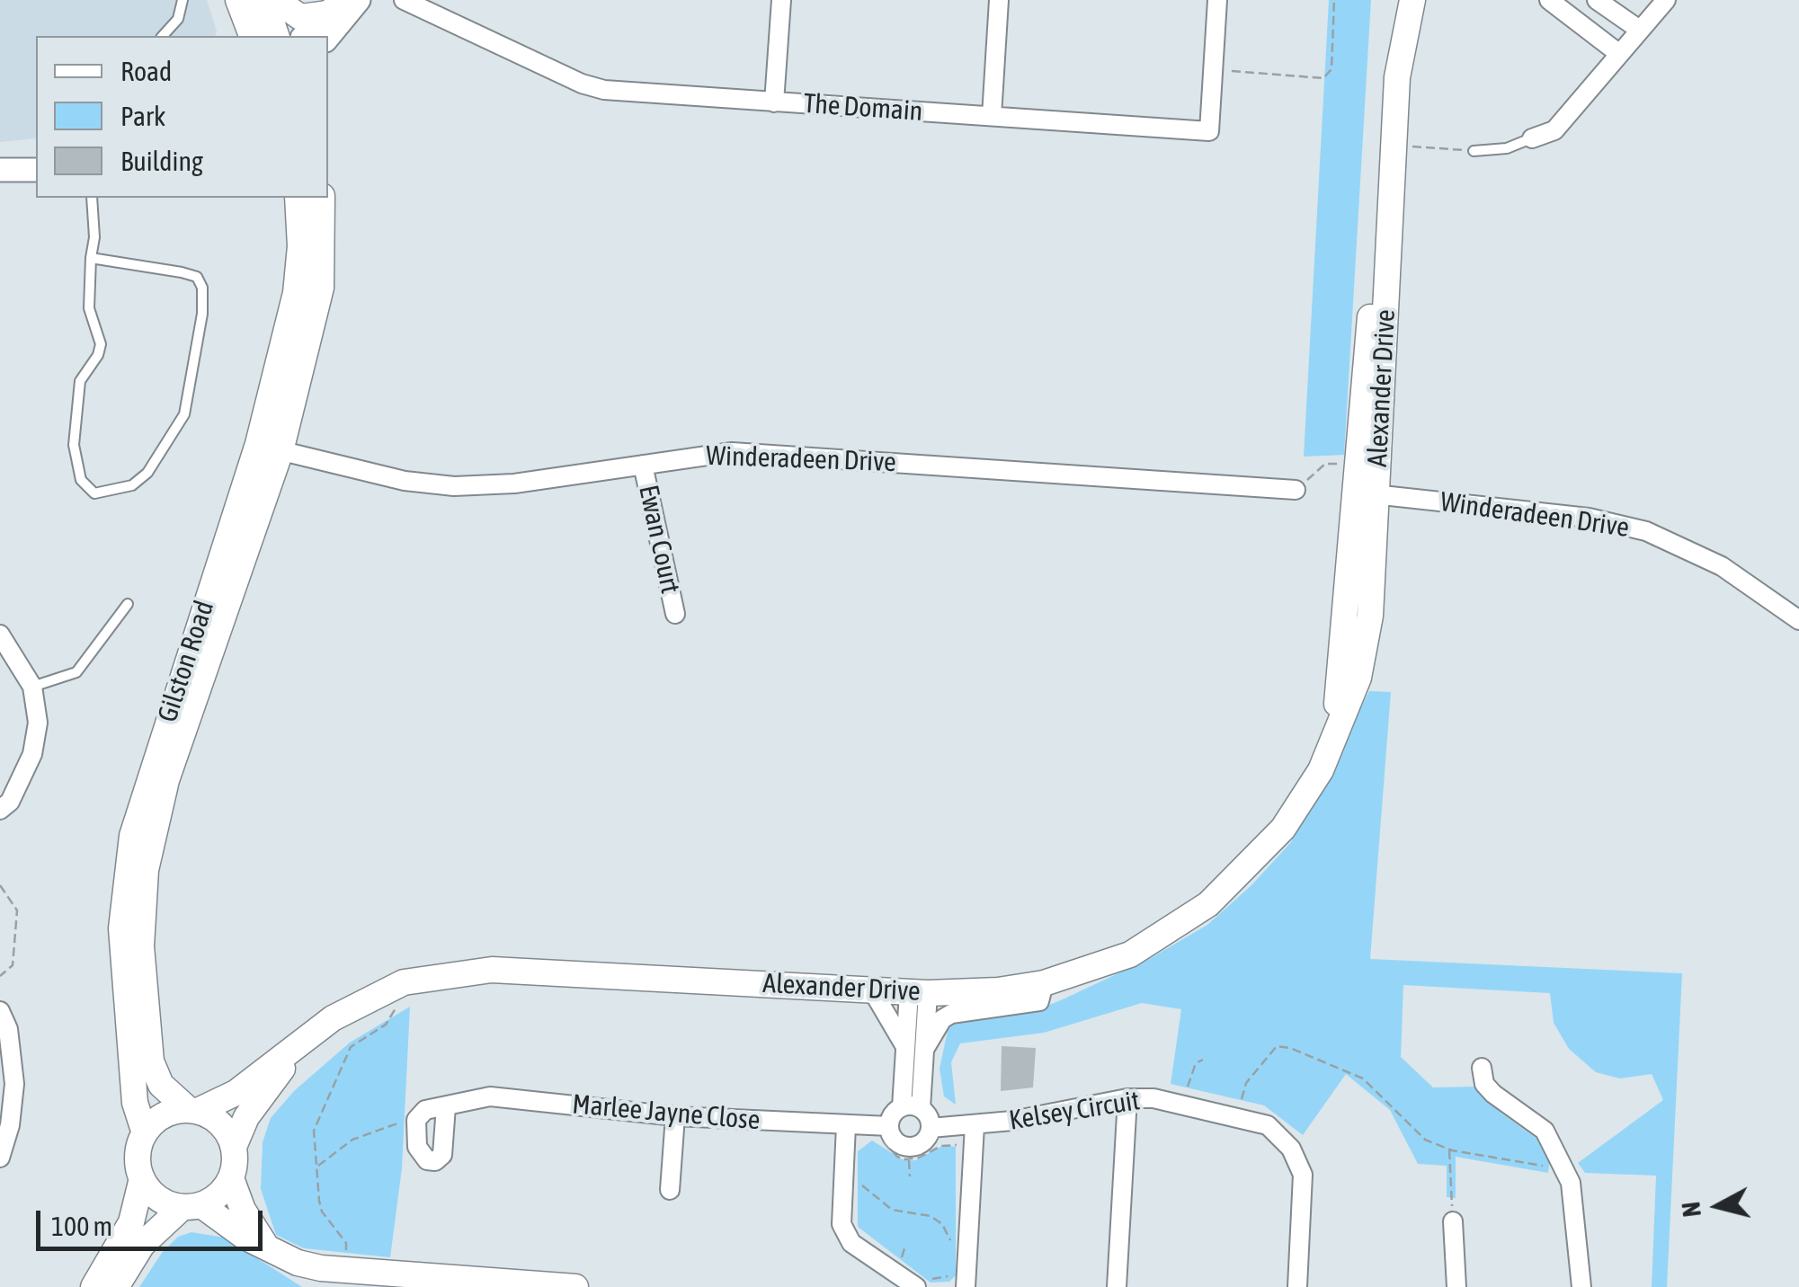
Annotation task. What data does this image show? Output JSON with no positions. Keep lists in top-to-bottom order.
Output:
{
  "streets": {
    "main road": ["Alexander Drive", "Gilston Road"],
    "street": [
      "The Domain",
      "Winderadeen Drive",
      "Ewan Court",
      "Kelsey Circuit",
      "Marlee Jayne Close"
    ]
  },
  "crossings": [
    ["Alexander Drive", "Winderadeen Drive"],
    ["Alexander Drive", "Gilston Road"],
    ["Winderadeen Drive", "Ewan Court"],
    ["Winderadeen Drive", "Gilston Road"],
    ["Kelsey Circuit", "Marlee Jayne Close"]
  ],
  "legend": ["Road", "Park", "Building"],
  "scale_bar": "100 m",
  "north": "left"
}
